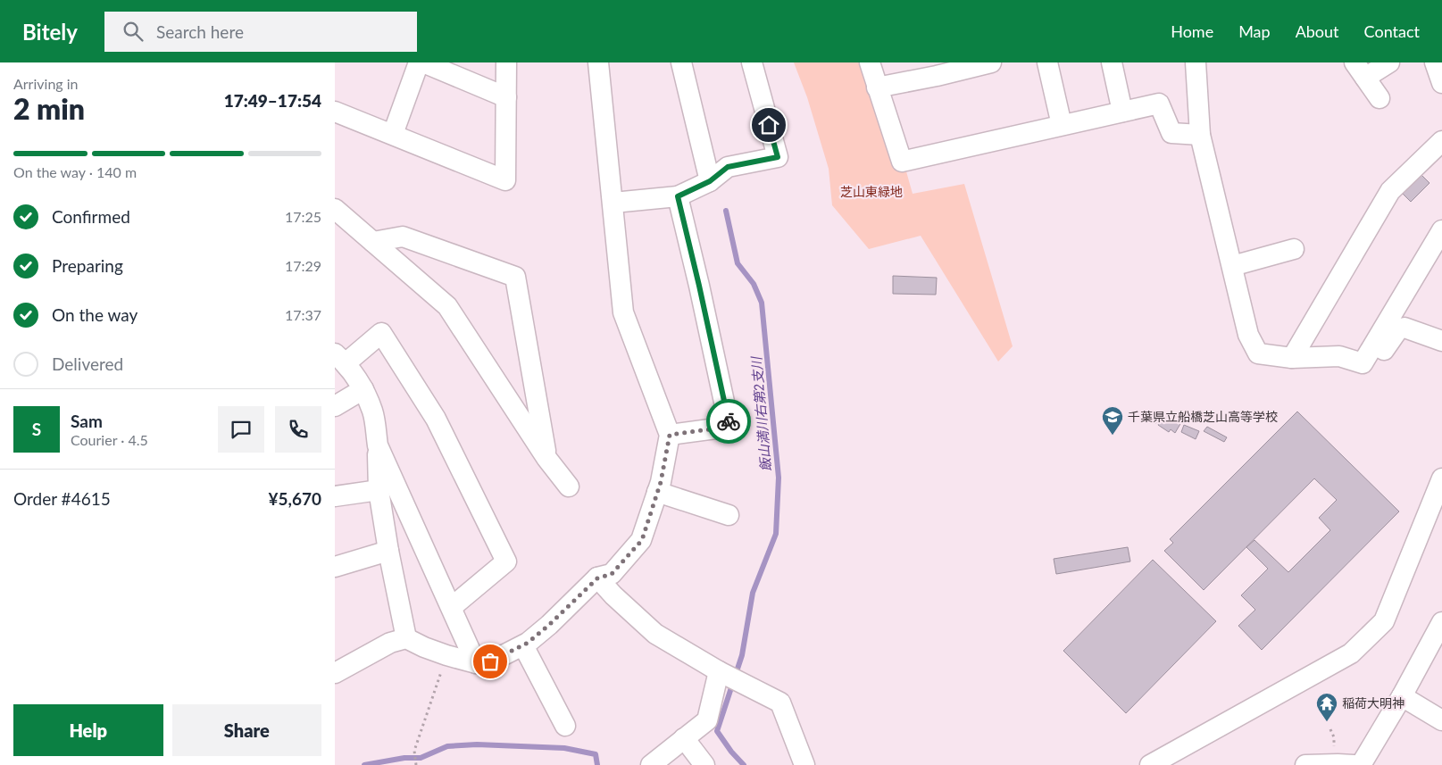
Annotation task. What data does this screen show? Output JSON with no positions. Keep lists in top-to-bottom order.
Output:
{
  "water": ["飯山満川右第2支川"],
  "parks": ["芝山東緑地"],
  "places": {
    "school or university": ["千葉県立船橋芝山高等学校"],
    "temple": ["稲荷大明神"]
  },
  "page": {
    "header": "Bitely",
    "search": "Search here",
    "nav": [
      "Home",
      "Map",
      "About",
      "Contact"
    ],
    "heading": ["2 min", "Arriving in", "17:49–17:54"],
    "panel": [
      "Sam",
      "Courier · 4.5",
      "Order #4615",
      "¥5,670"
    ],
    "bar": "On the way · 140 m",
    "list": [
      ["Confirmed", "17:25"],
      ["Preparing", "17:29"],
      ["On the way", "17:37"],
      "Delivered"
    ],
    "round": "S",
    "buttons": ["Help", "Share"]
  }
}
